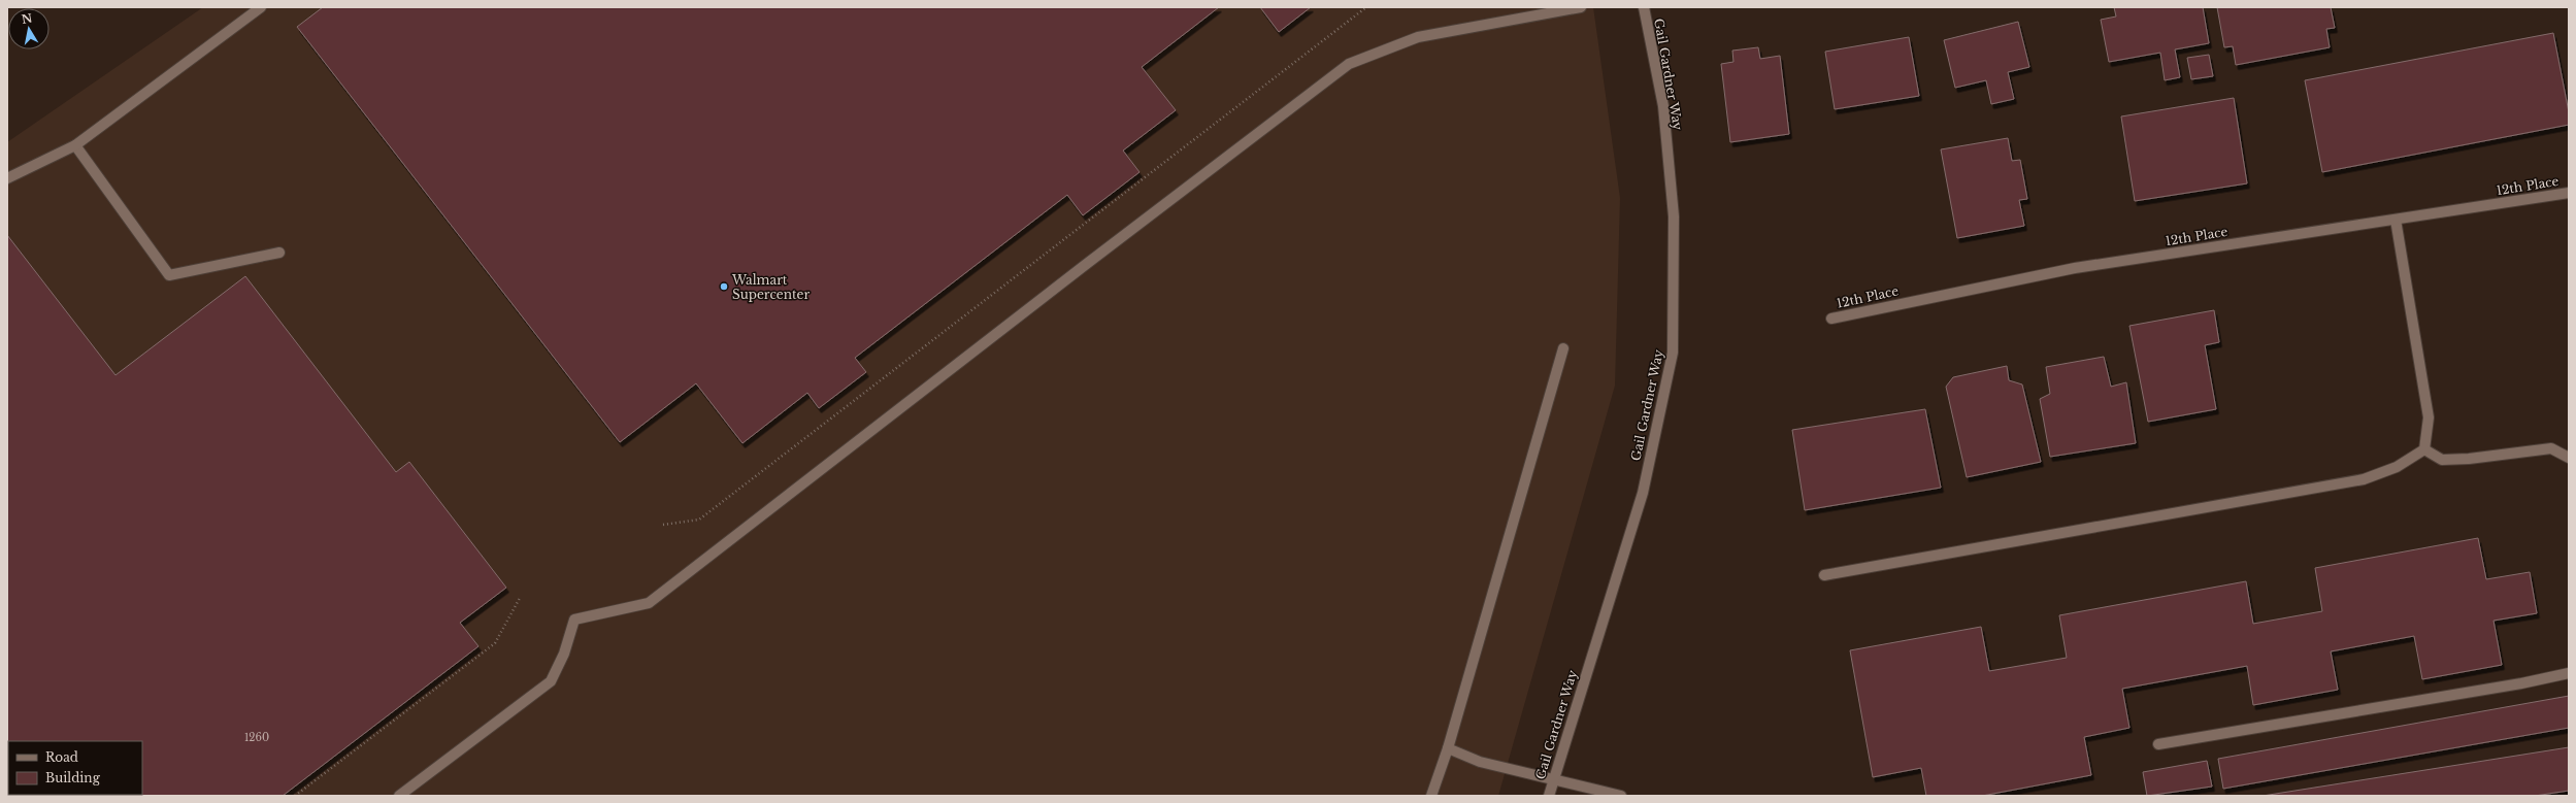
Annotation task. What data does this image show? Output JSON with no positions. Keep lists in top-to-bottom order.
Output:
{
  "streets": {
    "street": ["Gail Gardner Way", "12th Place"]
  },
  "places": ["Walmart Supercenter"],
  "house_numbers": ["1260"],
  "legend": ["Road", "Building"],
  "north": "top"
}
